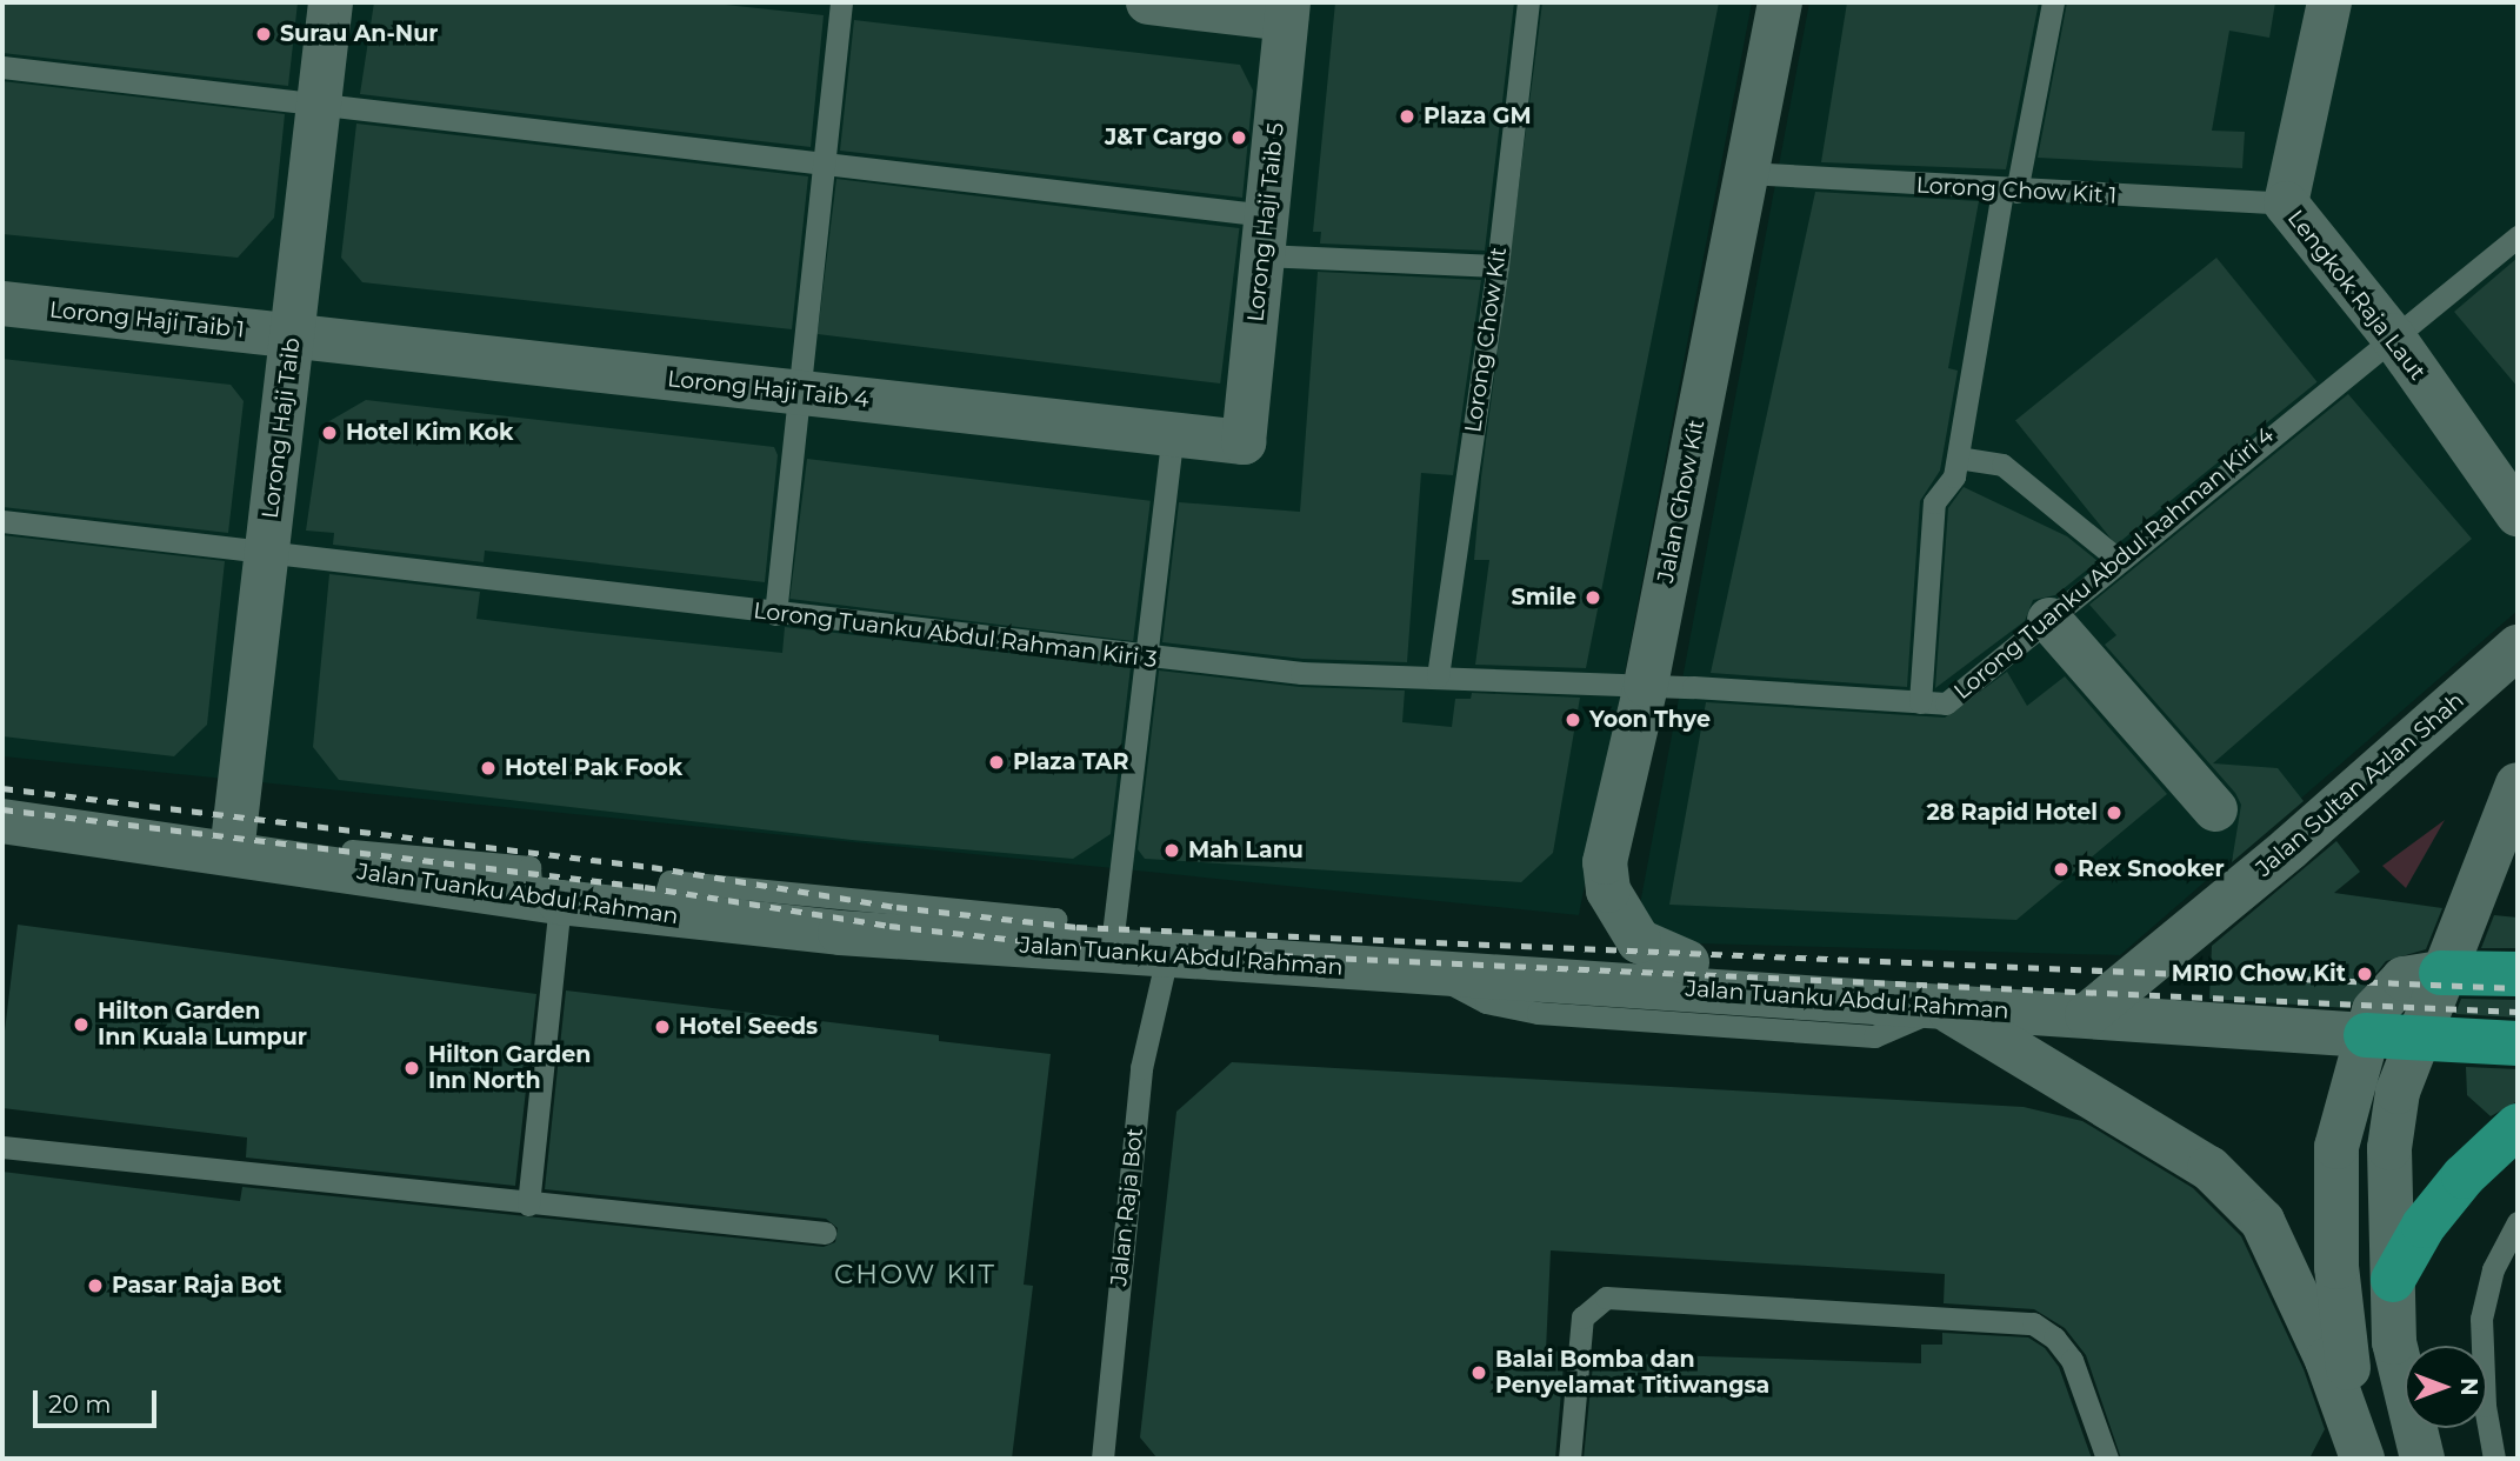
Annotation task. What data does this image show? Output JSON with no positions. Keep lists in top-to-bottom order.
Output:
{
  "streets": {
    "main road": [
      "Lorong Haji Taib 5",
      "Lengkok Raja Laut",
      "Lorong Haji Taib 1",
      "Lorong Haji Taib 4",
      "Lorong Haji Taib",
      "Jalan Chow Kit",
      "Jalan Sultan Azlan Shah",
      "Jalan Tuanku Abdul Rahman"
    ],
    "lane": [
      "Lorong Chow Kit 1",
      "Lorong Chow Kit",
      "Lorong Tuanku Abdul Rahman Kiri 4",
      "Lorong Tuanku Abdul Rahman Kiri 3",
      "Jalan Raja Bot"
    ]
  },
  "crossings": [
    ["Lorong Chow Kit 1", "Lengkok Raja Laut"],
    ["Lorong Chow Kit 1", "Jalan Chow Kit"],
    ["Lorong Haji Taib 5", "Lorong Haji Taib 4"],
    ["Lengkok Raja Laut", "Lorong Tuanku Abdul Rahman Kiri 4"],
    ["Lorong Haji Taib 1", "Lorong Haji Taib 4"],
    ["Lorong Haji Taib 1", "Lorong Haji Taib"],
    ["Lorong Chow Kit", "Lorong Tuanku Abdul Rahman Kiri 3"],
    ["Lorong Haji Taib 4", "Lorong Haji Taib"],
    ["Lorong Haji Taib 4", "Jalan Raja Bot"],
    ["Lorong Haji Taib", "Lorong Tuanku Abdul Rahman Kiri 3"],
    ["Lorong Haji Taib", "Jalan Tuanku Abdul Rahman"],
    ["Jalan Chow Kit", "Lorong Tuanku Abdul Rahman Kiri 4"],
    ["Jalan Chow Kit", "Lorong Tuanku Abdul Rahman Kiri 3"],
    ["Lorong Tuanku Abdul Rahman Kiri 4", "Lorong Tuanku Abdul Rahman Kiri 3"],
    ["Lorong Tuanku Abdul Rahman Kiri 3", "Jalan Raja Bot"],
    ["Jalan Sultan Azlan Shah", "Jalan Tuanku Abdul Rahman"],
    ["Jalan Tuanku Abdul Rahman", "Jalan Raja Bot"]
  ],
  "districts": ["CHOW KIT"],
  "places": [
    "Surau An-Nur",
    "Plaza GM",
    "J&T Cargo",
    "Hotel Kim Kok",
    "Smile",
    "Yoon Thye",
    "Plaza TAR",
    "Hotel Pak Fook",
    "28 Rapid Hotel",
    "Mah Lanu",
    "Rex Snooker",
    "MR10 Chow Kit",
    "Hilton Garden Inn Kuala Lumpur",
    "Hotel Seeds",
    "Hilton Garden Inn North",
    "Pasar Raja Bot",
    "Balai Bomba dan Penyelamat Titiwangsa"
  ],
  "scale_bar": "20 m",
  "north": "right"
}
